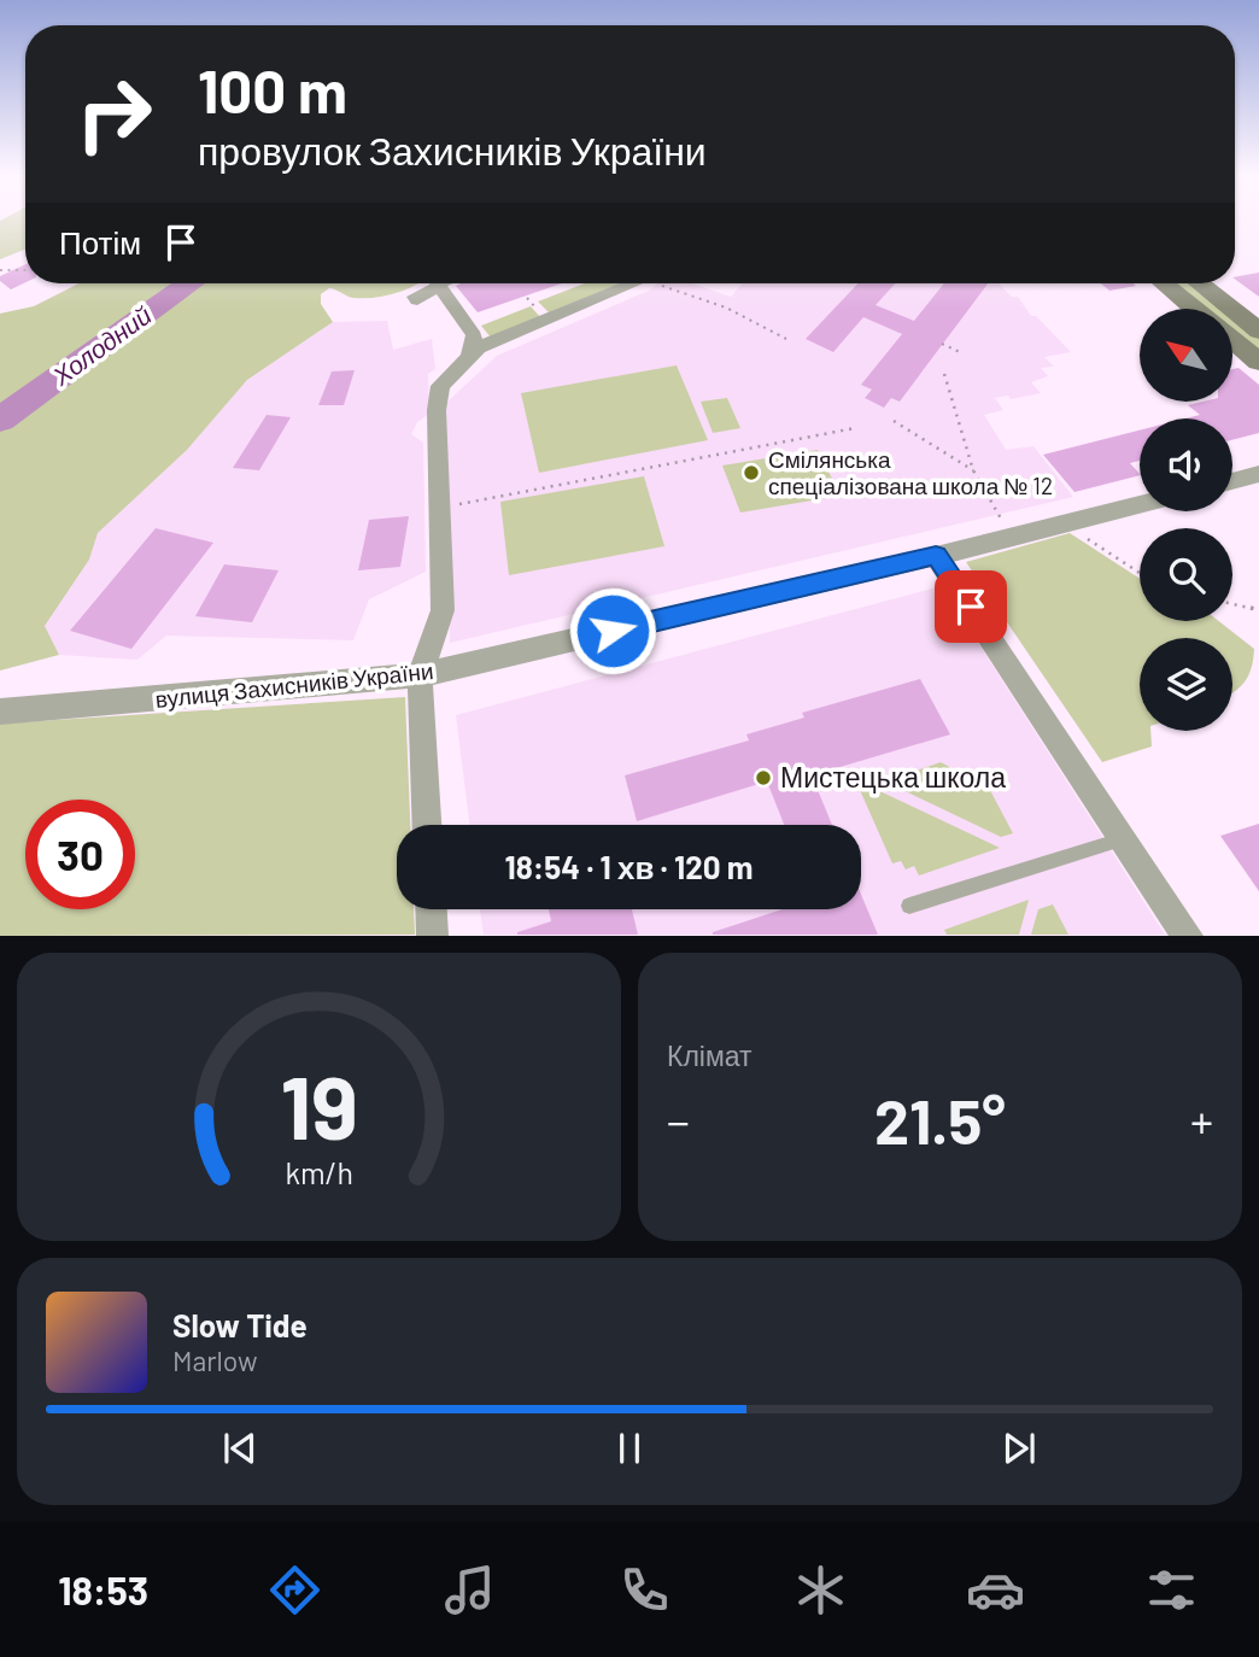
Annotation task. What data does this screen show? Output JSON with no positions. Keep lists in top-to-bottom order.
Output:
{
  "streets": {
    "street": ["вулиця Захисників України"]
  },
  "water": ["Холодний"],
  "places": ["Смілянська спеціалізована школа № 12", "Мистецька школа"],
  "north": "top left",
  "page": {
    "turn": ["100 m", "провулок Захисників України"],
    "then": "Потім",
    "limit": "30",
    "trip": "18:54 · 1 хв · 120 m",
    "tile": "Клімат",
    "heat": ["−", "21.5°", "+"],
    "song": ["Slow Tide", "Marlow"],
    "tabs": "18:53",
    "gauge": ["19", "km/h"]
  }
}
